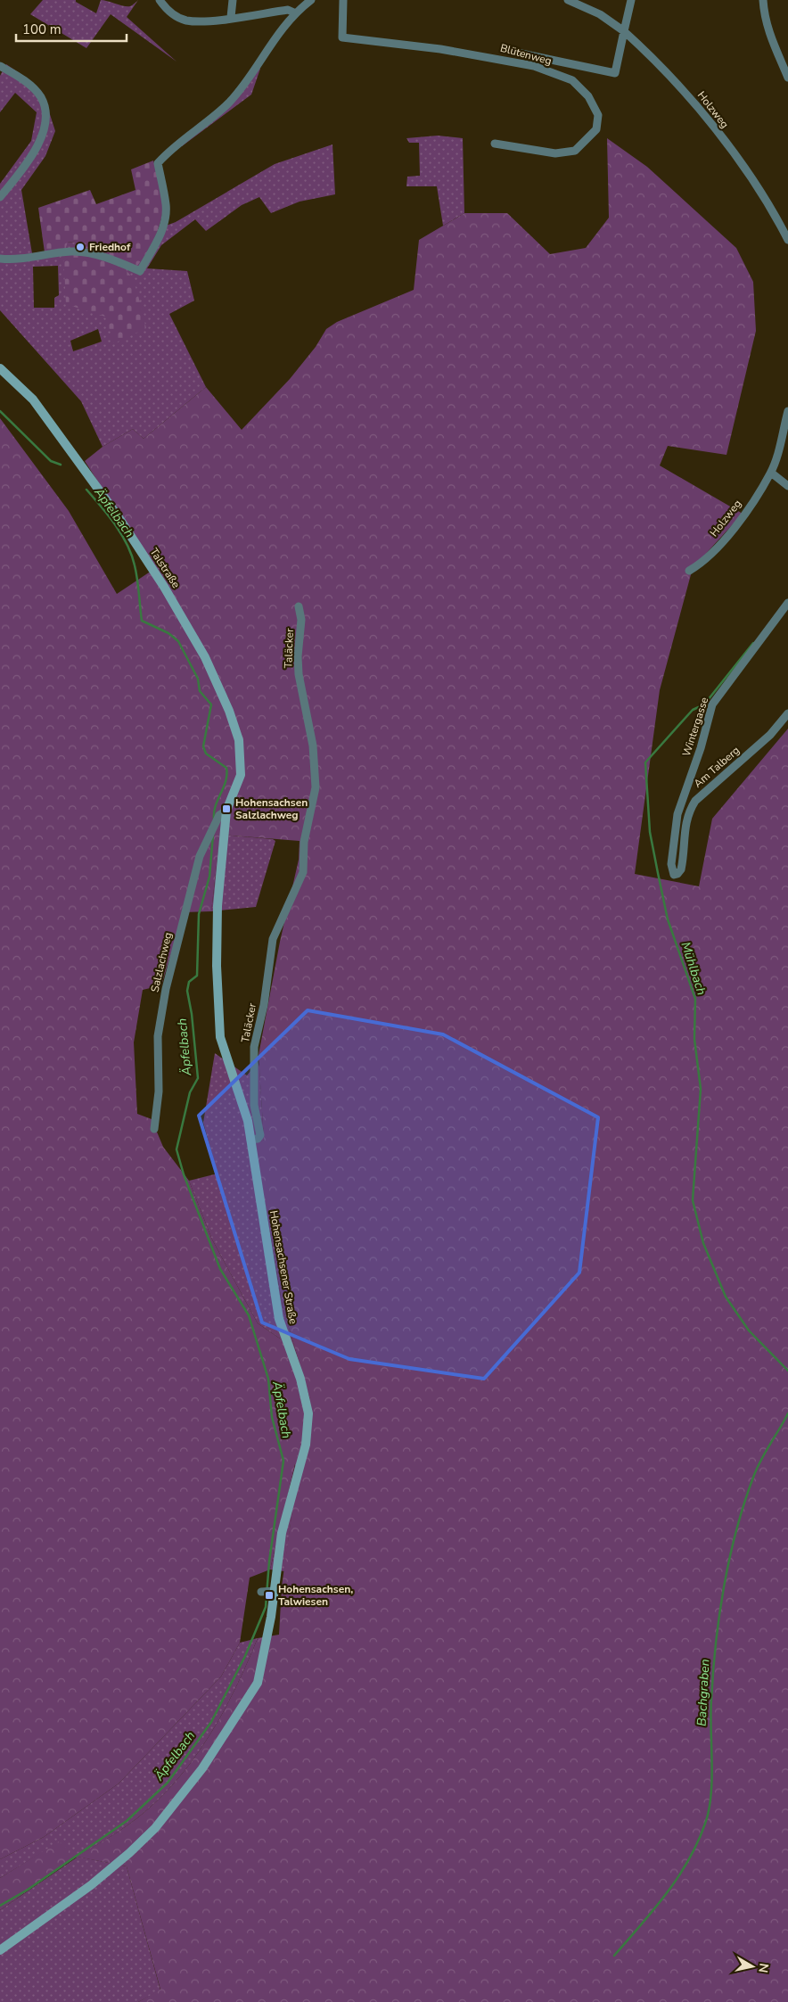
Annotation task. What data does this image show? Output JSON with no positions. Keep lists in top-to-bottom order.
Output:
{
  "streets": {
    "street": [
      "Blütenweg",
      "Holzweg",
      "Talstraße",
      "Taläcker",
      "Wintergasse",
      "Am Talberg",
      "Salzlachweg",
      "Hohensachsener Straße"
    ]
  },
  "crossings": [
    ["Talstraße", "Taläcker"],
    ["Talstraße", "Salzlachweg"],
    ["Taläcker", "Salzlachweg"],
    ["Taläcker", "Hohensachsener Straße"],
    ["Wintergasse", "Am Talberg"]
  ],
  "water": ["Äpfelbach", "Mühlbach", "Bachgraben"],
  "places": {
    "other": ["Friedhof"],
    "transit": ["Hohensachsen Salzlachweg", "Hohensachsen, Talwiesen"]
  },
  "scale_bar": "100 m",
  "north": "right"
}
